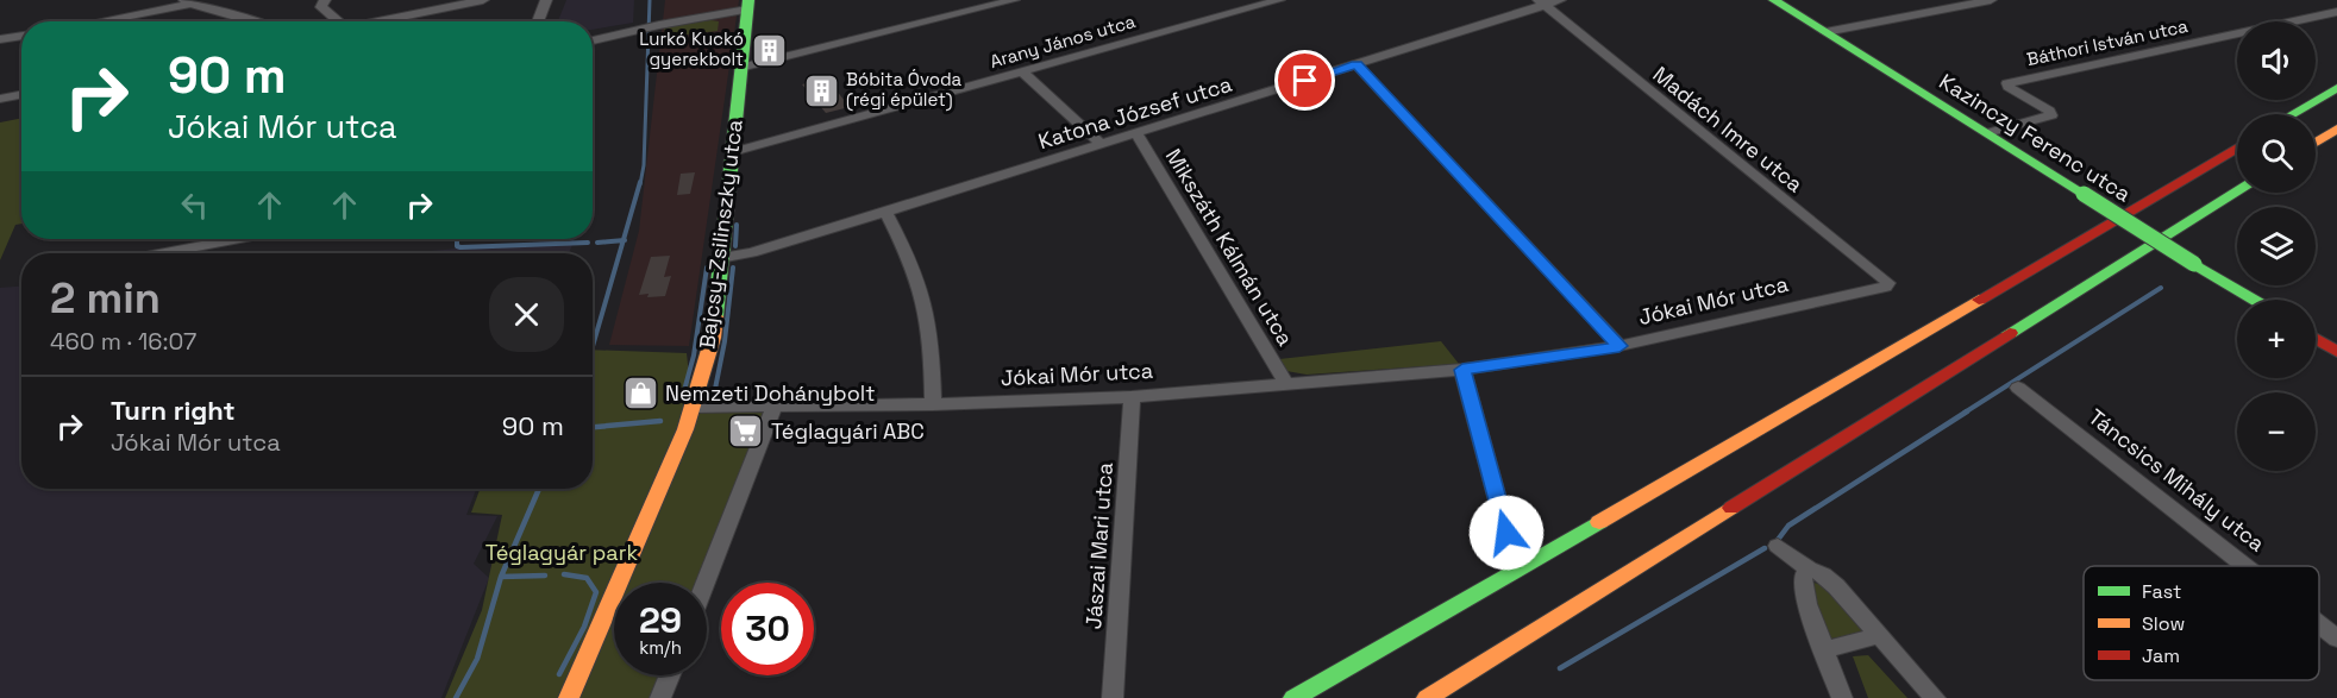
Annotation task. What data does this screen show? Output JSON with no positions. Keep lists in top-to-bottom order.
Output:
{
  "streets": {
    "main road": ["Kazinczy Ferenc utca", "Bajcsy-Zsilinszky utca"],
    "street": [
      "Arany János utca",
      "Báthori István utca",
      "Katona József utca",
      "Madách Imre utca",
      "Mikszáth Kálmán utca",
      "Jókai Mór utca",
      "Táncsics Mihály utca",
      "Jászai Mari utca"
    ]
  },
  "crossings": [
    ["Arany János utca", "Bajcsy-Zsilinszky utca"],
    ["Báthori István utca", "Kazinczy Ferenc utca"],
    ["Katona József utca", "Madách Imre utca"],
    ["Katona József utca", "Bajcsy-Zsilinszky utca"],
    ["Katona József utca", "Mikszáth Kálmán utca"],
    ["Madách Imre utca", "Jókai Mór utca"],
    ["Bajcsy-Zsilinszky utca", "Jókai Mór utca"],
    ["Mikszáth Kálmán utca", "Jókai Mór utca"],
    ["Jókai Mór utca", "Jászai Mari utca"]
  ],
  "parks": ["Téglagyár park"],
  "places": {
    "building": ["Lurkó Kuckó gyerekbolt", "Bóbita Óvoda (régi épület)"],
    "shop": ["Nemzeti Dohánybolt"],
    "supermarket": ["Téglagyári ABC"]
  },
  "legend": ["Fast", "Slow", "Jam"],
  "page": {
    "map_buttons": ["+", "−"],
    "turn": ["90 m", "Jókai Mór utca"],
    "heading": ["2 min", "460 m · 16:07"],
    "list": [
      {
        "name": "Turn right",
        "note": "Jókai Mór utca",
        "value": "90 m"
      }
    ],
    "speed": "29 km/h",
    "limit": "30"
  }
}
